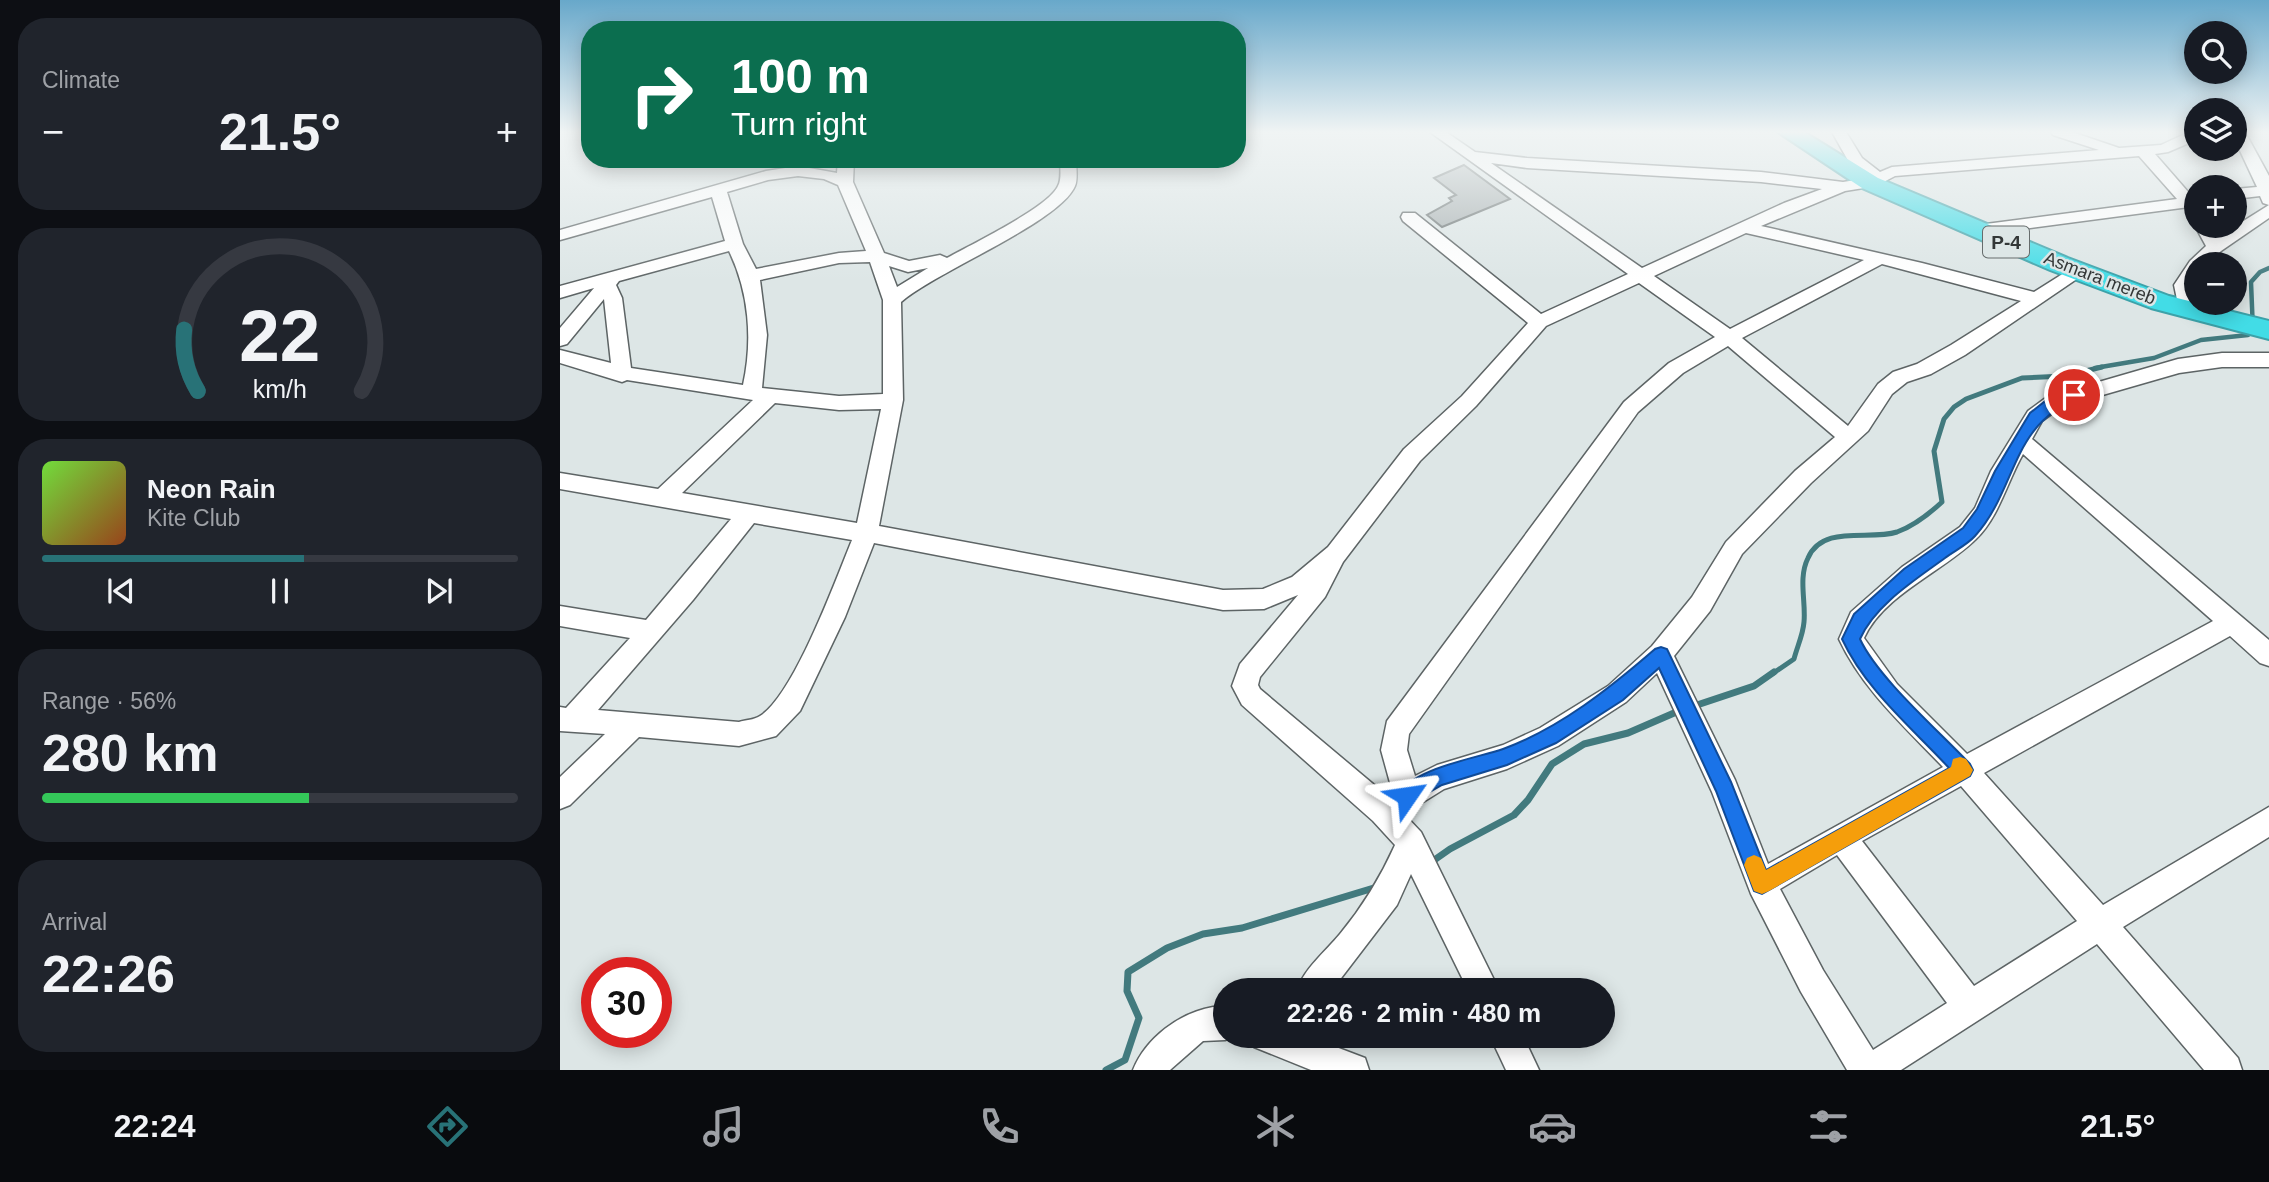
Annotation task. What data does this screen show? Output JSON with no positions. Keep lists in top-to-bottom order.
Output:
{
  "streets": {
    "highway": ["P-4", "Asmara mereb"]
  },
  "page": {
    "tile": [
      "Climate",
      ["Range · 56%", "280 km"],
      ["Arrival", "22:26"]
    ],
    "map_buttons": ["+", "−"],
    "turn": ["100 m", "Turn right"],
    "heat": ["−", "21.5°", "+"],
    "song": ["Neon Rain", "Kite Club"],
    "limit": "30",
    "trip": "22:26 · 2 min · 480 m",
    "tabs": ["22:24", "21.5°"],
    "gauge": ["22", "km/h"]
  }
}
